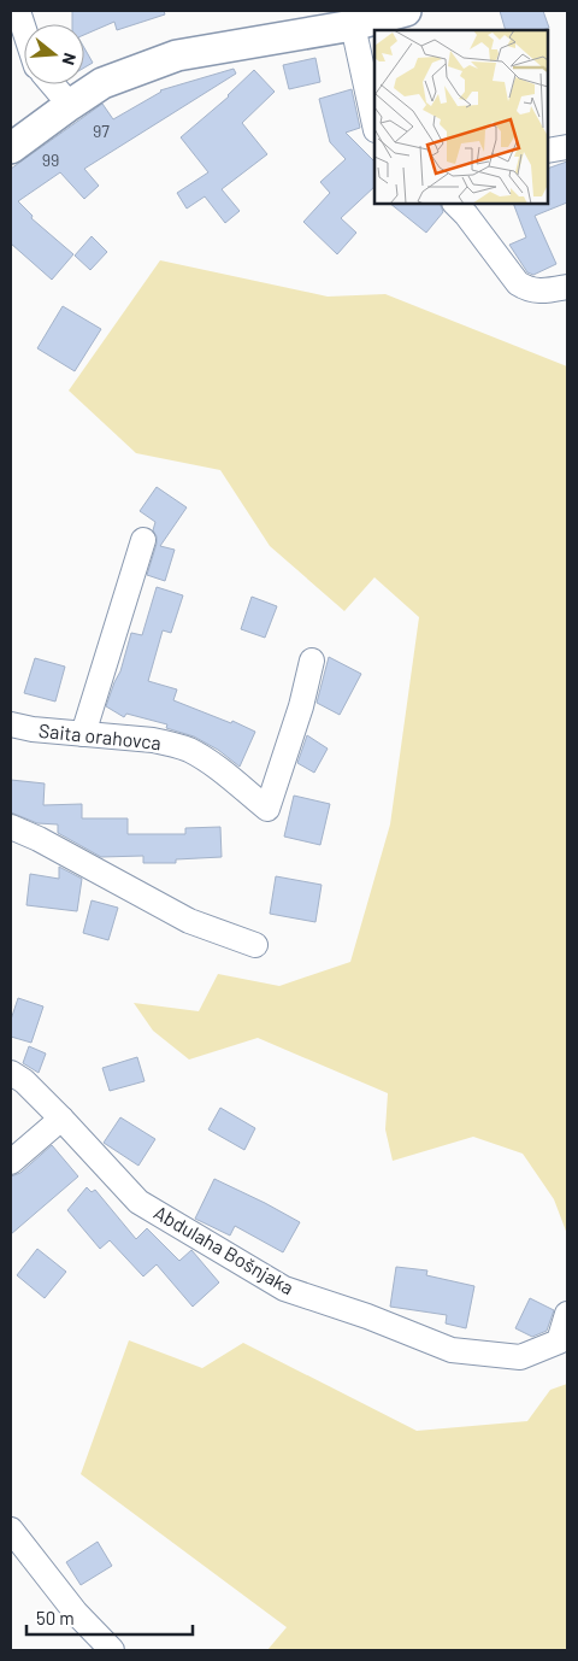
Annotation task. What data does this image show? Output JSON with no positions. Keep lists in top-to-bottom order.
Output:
{
  "streets": {
    "street": ["Saita orahovca", "Abdulaha Bošnjaka"]
  },
  "house_numbers": ["97", "99"],
  "scale_bar": "50 m",
  "north": "right"
}
